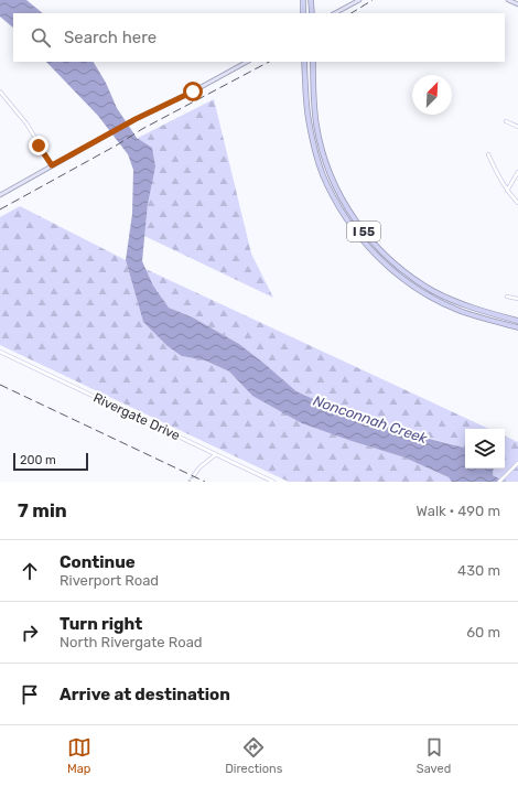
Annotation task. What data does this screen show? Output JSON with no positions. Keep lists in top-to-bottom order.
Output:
{
  "streets": {
    "highway": ["I 55"],
    "street": ["Rivergate Drive"]
  },
  "water": ["Nonconnah Creek"],
  "scale_bar": "200 m",
  "north": "top right",
  "page": {
    "search": "Search here",
    "scale": "200 m",
    "heading": ["7 min", "Walk · 490 m"],
    "list": [
      ["Continue", "Riverport Road", "430 m"],
      ["Turn right", "North Rivergate Road", "60 m"],
      "Arrive at destination"
    ],
    "nav": ["Map", "Directions", "Saved"]
  }
}
